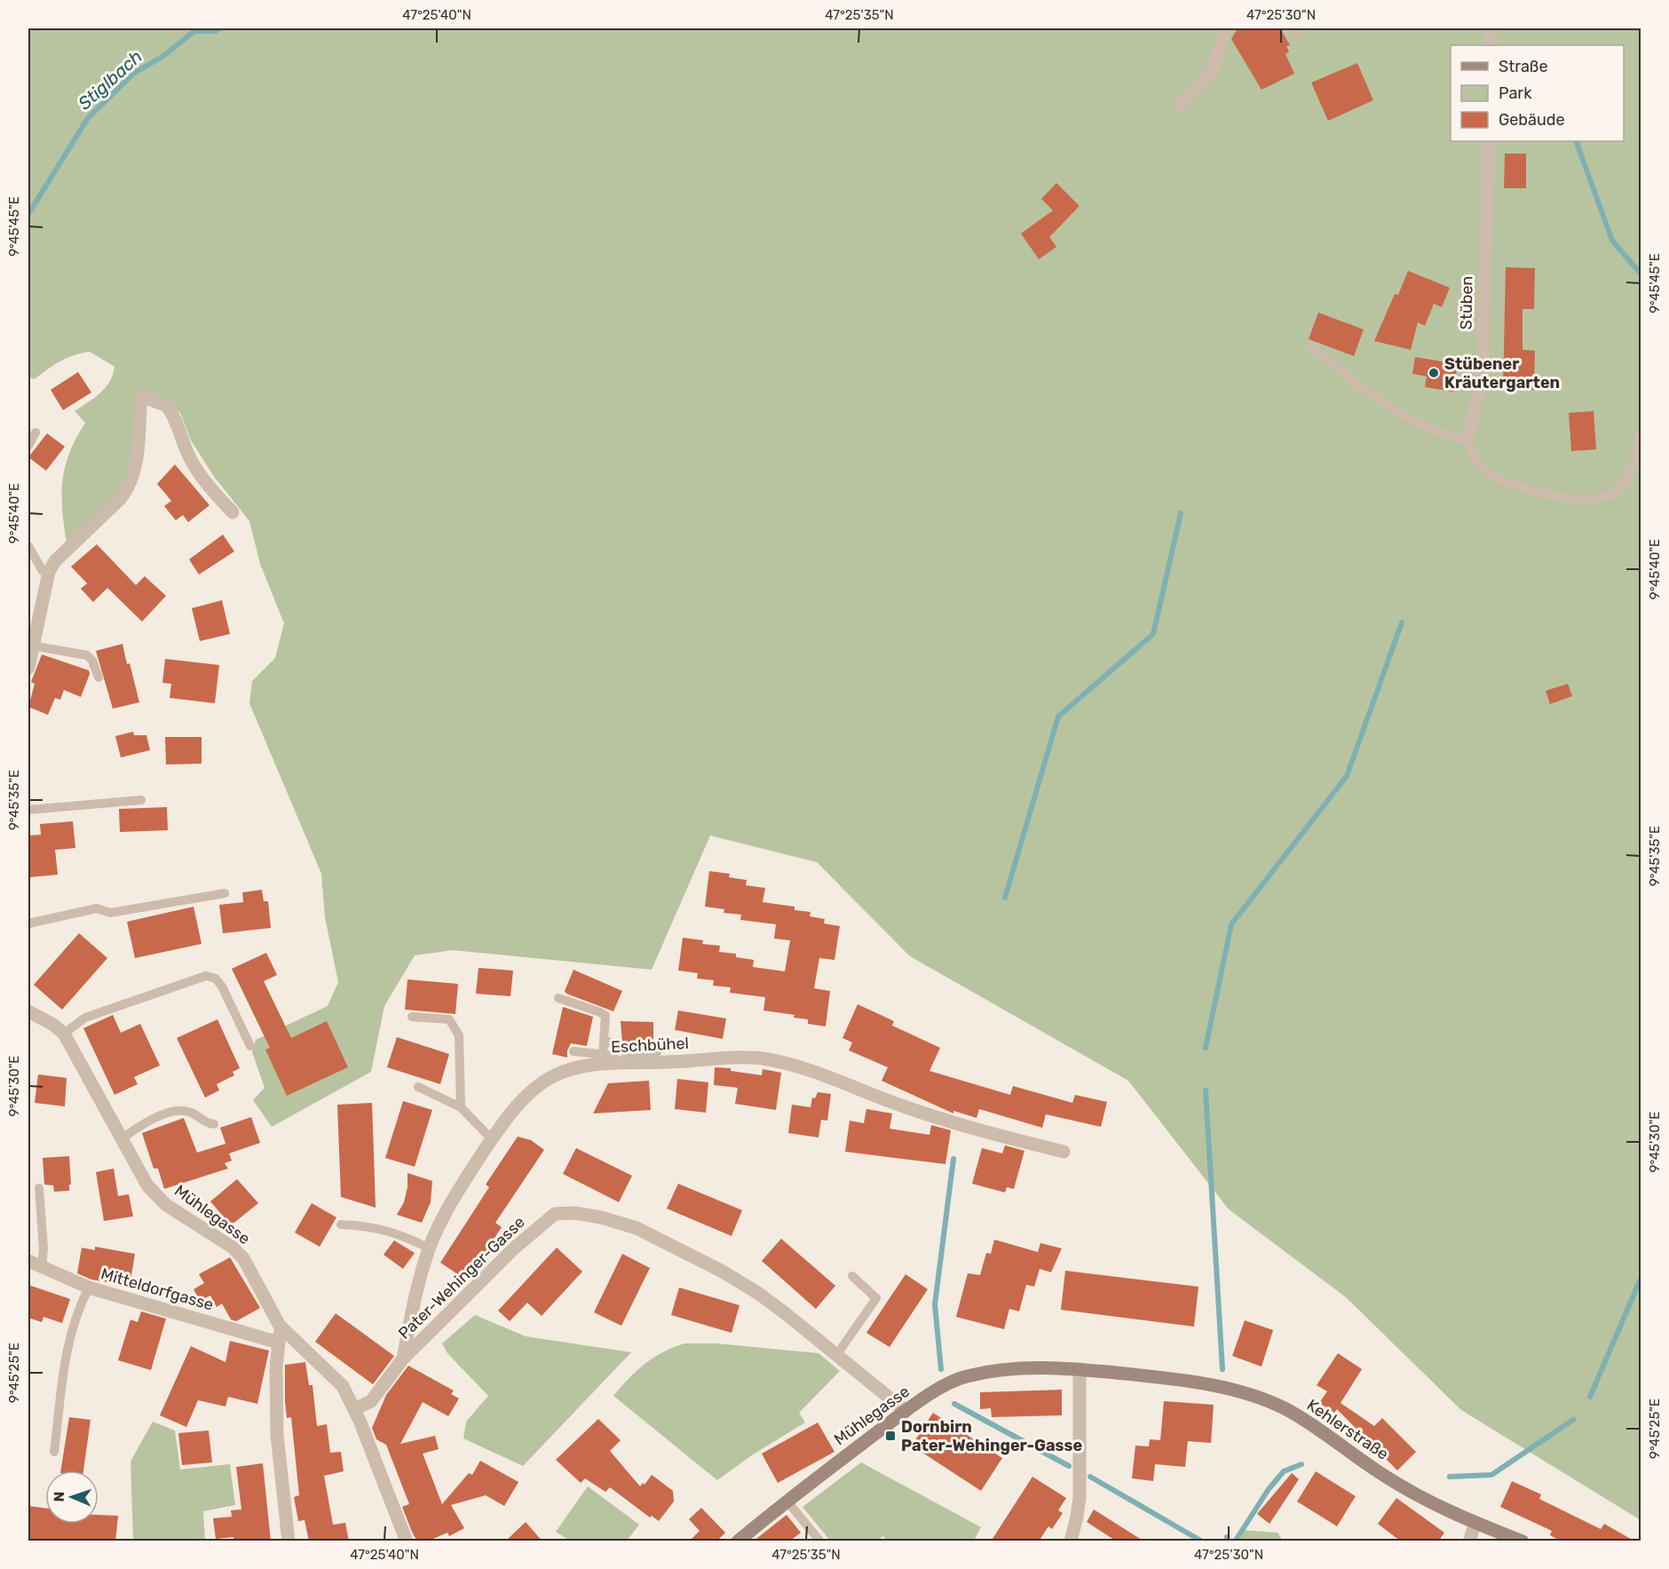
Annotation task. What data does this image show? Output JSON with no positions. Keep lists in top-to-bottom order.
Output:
{
  "streets": {
    "street": [
      "Stüben",
      "Eschbühel",
      "Mühlegasse",
      "Pater-Wehinger-Gasse",
      "Mitteldorfgasse",
      "Kehlerstraße"
    ]
  },
  "crossings": [
    ["Eschbühel", "Pater-Wehinger-Gasse"],
    ["Mühlegasse", "Pater-Wehinger-Gasse"],
    ["Mühlegasse", "Kehlerstraße"]
  ],
  "water": ["Stiglbach"],
  "places": {
    "other": ["Stübener Kräutergarten"],
    "transit": ["Dornbirn Pater-Wehinger-Gasse"]
  },
  "legend": ["Straße", "Park", "Gebäude"],
  "north": "left",
  "coordinates": [
    "47°25'40\"N",
    "47°25'35\"N",
    "47°25'30\"N",
    "9°45'45\"E",
    "9°45'40\"E",
    "9°45'35\"E",
    "9°45'30\"E",
    "9°45'25\"E"
  ]
}
